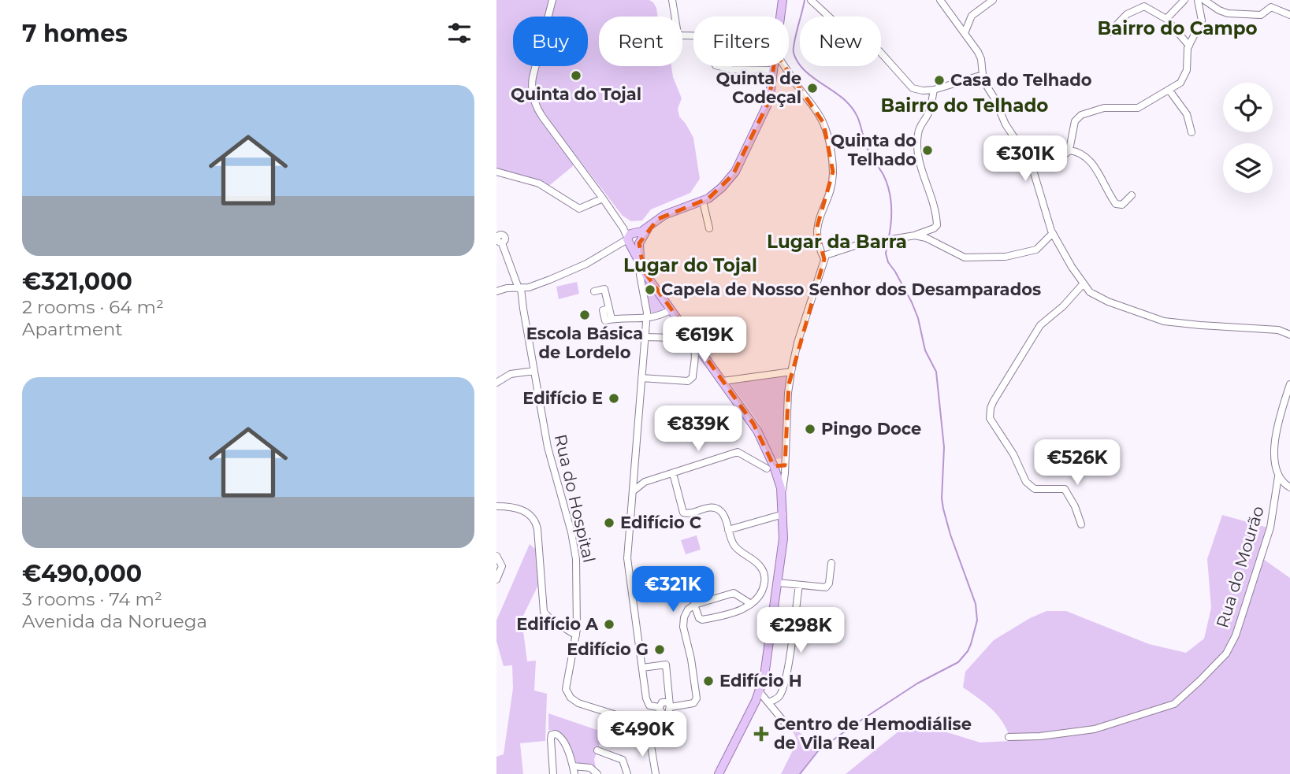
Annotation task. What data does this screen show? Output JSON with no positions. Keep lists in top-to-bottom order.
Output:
{
  "streets": {
    "street": ["Rua do Hospital", "Rua do Mourão"]
  },
  "districts": [
    "Bairro do Campo",
    "Bairro do Telhado",
    "Lugar da Barra",
    "Lugar do Tojal"
  ],
  "places": {
    "other": [
      "Quinta do Tojal",
      "Casa do Telhado",
      "Quinta de Codeçal",
      "Quinta do Telhado",
      "Capela de Nosso Senhor dos Desamparados",
      "Escola Básica de Lordelo",
      "Edifício E",
      "Pingo Doce",
      "Edifício C",
      "Edifício A",
      "Edifício G",
      "Edifício H"
    ],
    "health": ["Centro de Hemodiálise de Vila Real"]
  },
  "page": {
    "heading": "7 homes",
    "chip": [
      "Buy",
      "Rent",
      "Filters",
      "New"
    ],
    "list": [
      {
        "name": "€321,000",
        "note": "2 rooms · 64 m² · Apartment"
      },
      {
        "name": "€490,000",
        "note": "3 rooms · 74 m² · Avenida da Noruega"
      }
    ],
    "price": [
      "€301K",
      "€619K",
      "€839K",
      "€526K",
      "€321K",
      "€298K",
      "€490K"
    ]
  }
}
